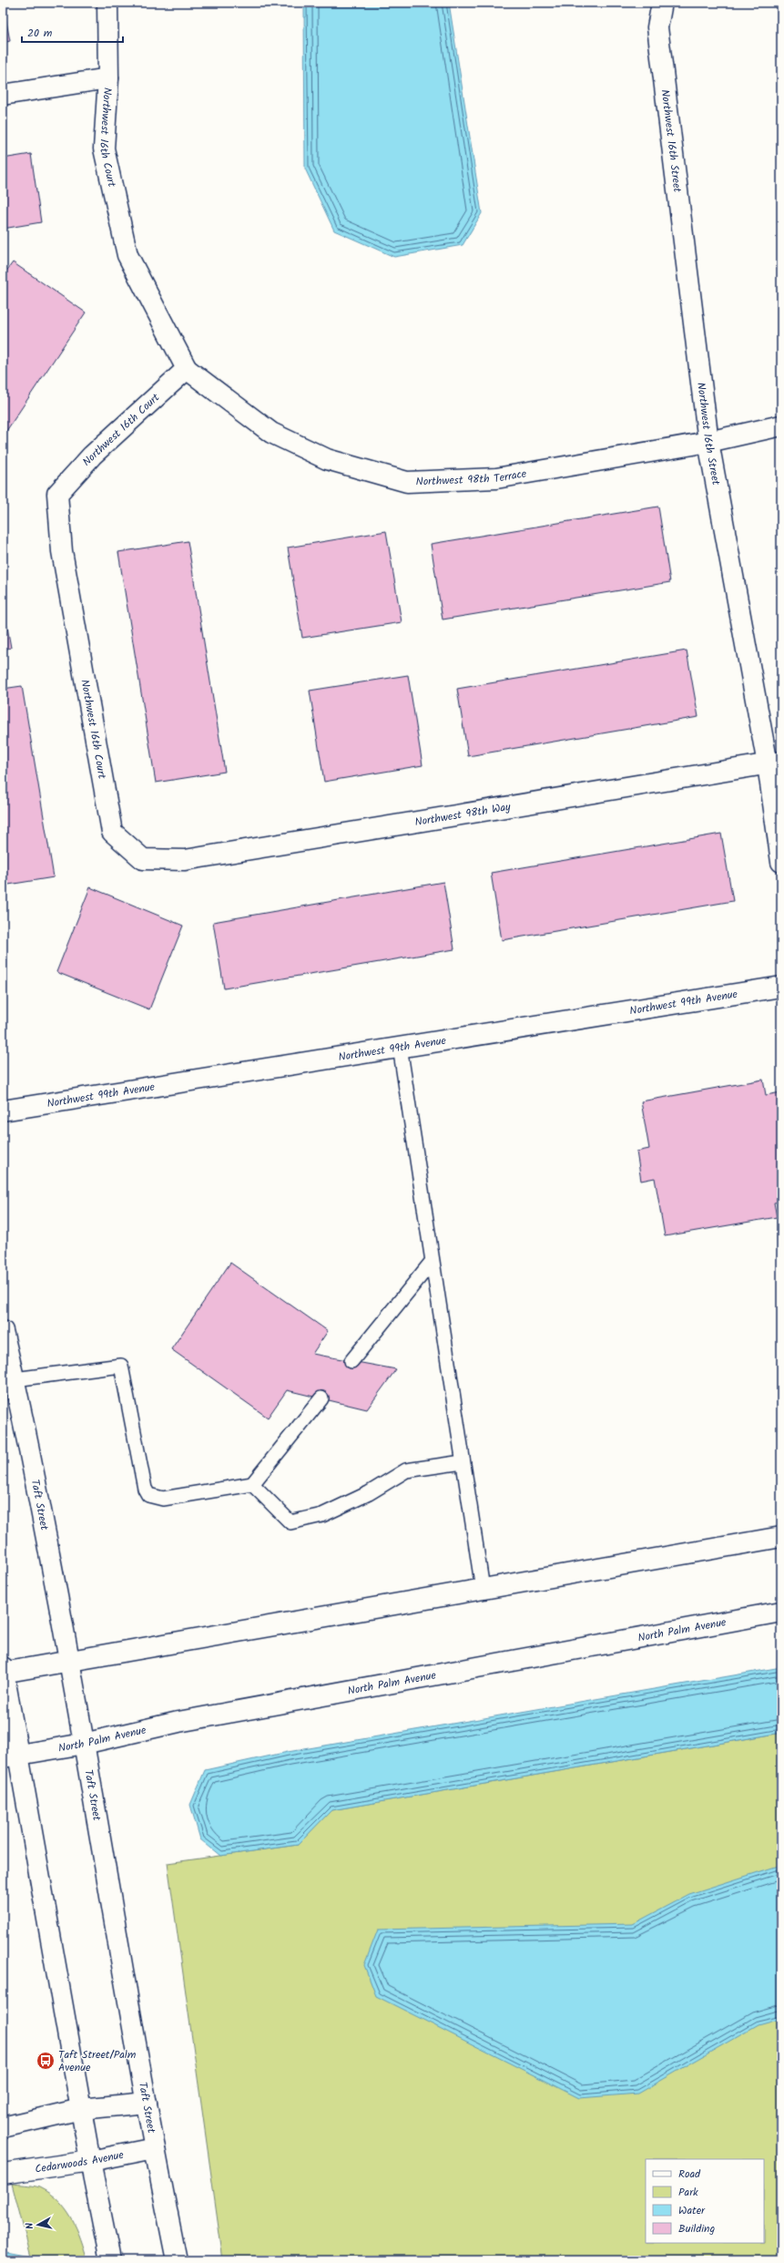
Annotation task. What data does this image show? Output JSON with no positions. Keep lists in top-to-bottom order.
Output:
{
  "streets": {
    "street": [
      "Northwest 16th Court",
      "Northwest 16th Street",
      "Northwest 98th Terrace",
      "Northwest 98th Way",
      "Northwest 99th Avenue",
      "Taft Street",
      "North Palm Avenue",
      "Cedarwoods Avenue"
    ]
  },
  "crossings": [
    ["Northwest 16th Court", "Northwest 98th Terrace"],
    ["Northwest 16th Court", "Northwest 98th Way"],
    ["Northwest 16th Street", "Northwest 98th Terrace"],
    ["Northwest 16th Street", "Northwest 98th Way"],
    ["Taft Street", "North Palm Avenue"],
    ["Taft Street", "Cedarwoods Avenue"]
  ],
  "places": {
    "bus stop": ["Taft Street/Palm Avenue"]
  },
  "legend": [
    "Road",
    "Park",
    "Water",
    "Building"
  ],
  "scale_bar": "20 m",
  "north": "left"
}
